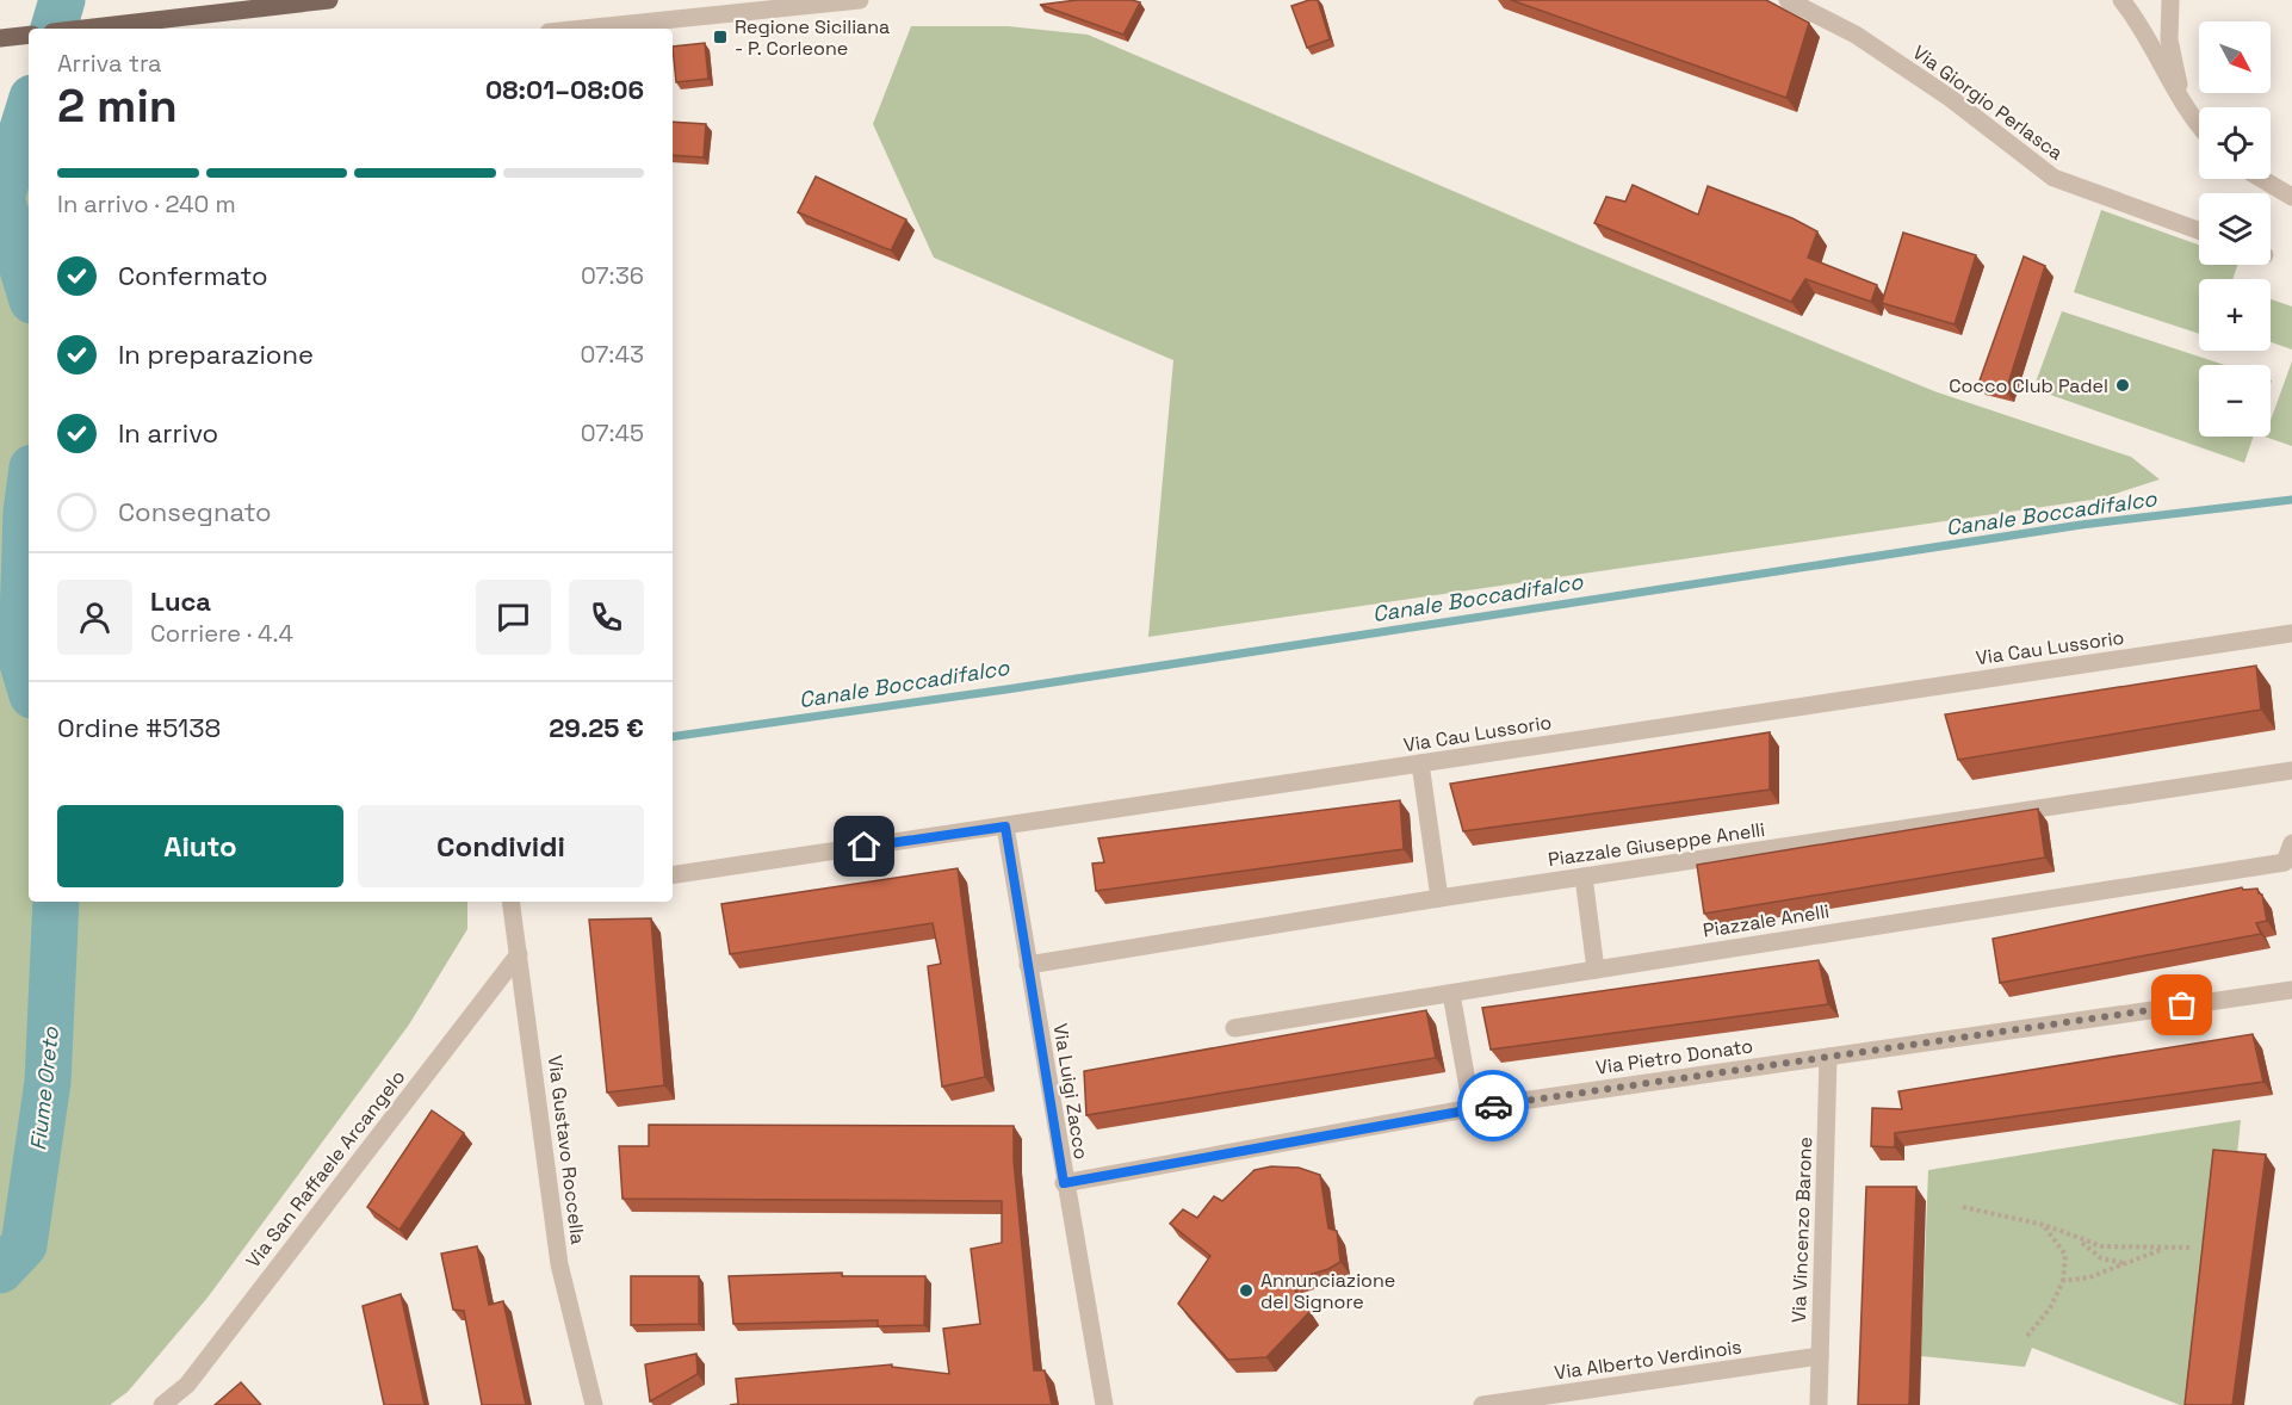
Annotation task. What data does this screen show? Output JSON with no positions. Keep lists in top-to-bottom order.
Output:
{
  "streets": {
    "street": [
      "Via Giorgio Perlasca",
      "Via Cau Lussorio",
      "Piazzale Giuseppe Anelli",
      "Piazzale Anelli",
      "Via Pietro Donato",
      "Via Luigi Zacco",
      "Via Gustavo Roccella",
      "Via San Raffaele Arcangelo",
      "Via Vincenzo Barone",
      "Via Alberto Verdinois"
    ]
  },
  "crossings": [
    ["Via Cau Lussorio", "Via Luigi Zacco"],
    ["Piazzale Giuseppe Anelli", "Via Luigi Zacco"],
    ["Via Pietro Donato", "Via Luigi Zacco"],
    ["Via Pietro Donato", "Via Vincenzo Barone"],
    ["Via Gustavo Roccella", "Via San Raffaele Arcangelo"],
    ["Via Vincenzo Barone", "Via Alberto Verdinois"]
  ],
  "water": ["Canale Boccadifalco", "Fiume Oreto"],
  "places": {
    "transit": ["Regione Siciliana - P. Corleone"],
    "other": ["Cocco Club Padel", "Annunciazione del Signore"]
  },
  "north": "bottom right",
  "page": {
    "map_buttons": ["+", "−"],
    "heading": ["2 min", "Arriva tra", "08:01–08:06"],
    "panel": [
      "Luca",
      "Corriere · 4.4",
      "Ordine #5138",
      "29.25 €"
    ],
    "bar": "In arrivo · 240 m",
    "list": [
      ["Confermato", "07:36"],
      ["In preparazione", "07:43"],
      ["In arrivo", "07:45"],
      "Consegnato"
    ],
    "buttons": ["Aiuto", "Condividi"]
  }
}
